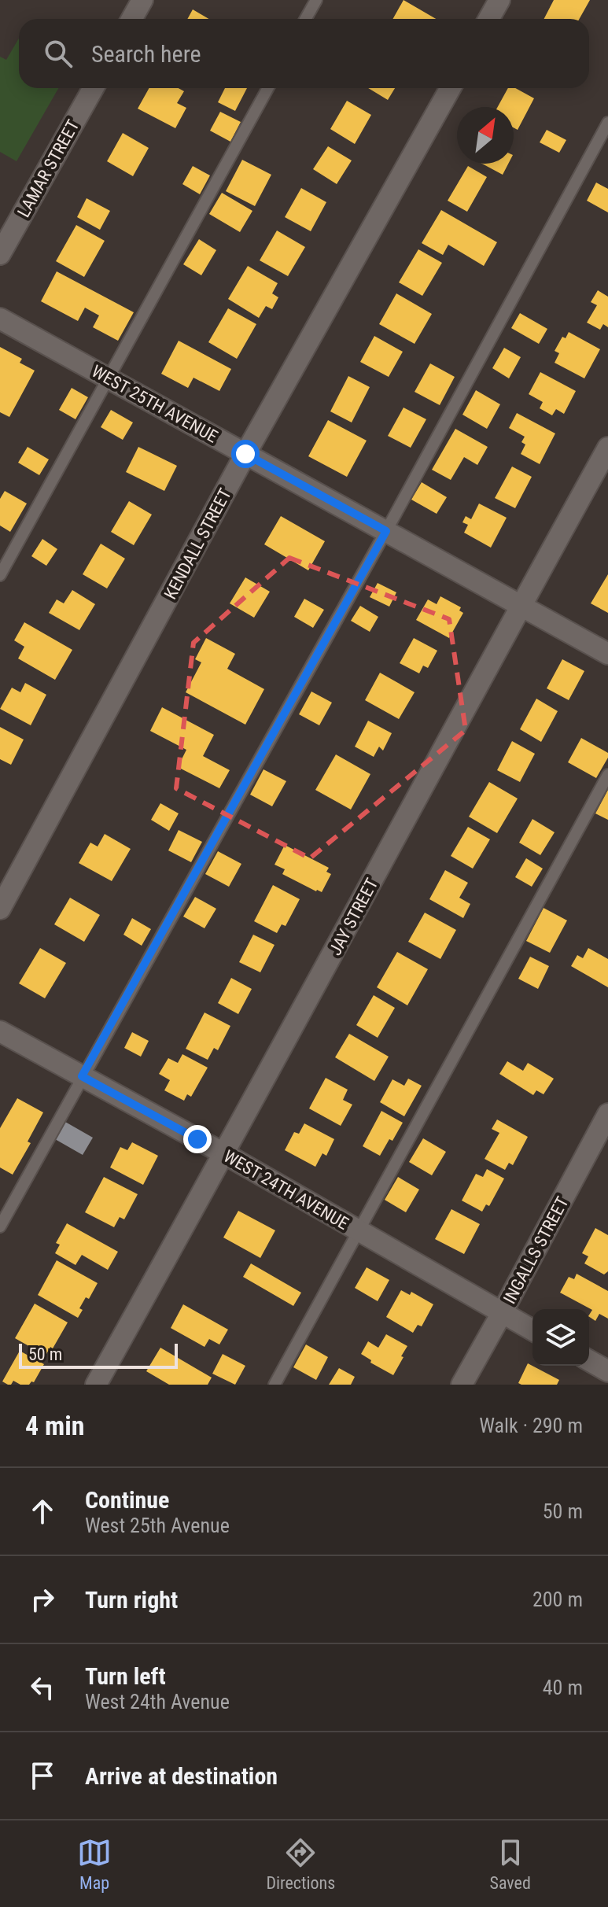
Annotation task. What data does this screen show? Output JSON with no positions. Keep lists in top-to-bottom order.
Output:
{
  "streets": {
    "street": [
      "LAMAR STREET",
      "WEST 25TH AVENUE",
      "KENDALL STREET",
      "JAY STREET",
      "WEST 24TH AVENUE",
      "INGALLS STREET"
    ]
  },
  "crossings": [
    ["WEST 25TH AVENUE", "KENDALL STREET"],
    ["WEST 25TH AVENUE", "JAY STREET"],
    ["JAY STREET", "WEST 24TH AVENUE"],
    ["WEST 24TH AVENUE", "INGALLS STREET"]
  ],
  "scale_bar": "50 m",
  "north": "top right",
  "page": {
    "search": "Search here",
    "scale": "50 m",
    "heading": ["4 min", "Walk · 290 m"],
    "list": [
      ["Continue", "West 25th Avenue", "50 m"],
      ["Turn right", "200 m"],
      ["Turn left", "West 24th Avenue", "40 m"],
      "Arrive at destination"
    ],
    "nav": ["Map", "Directions", "Saved"]
  }
}
